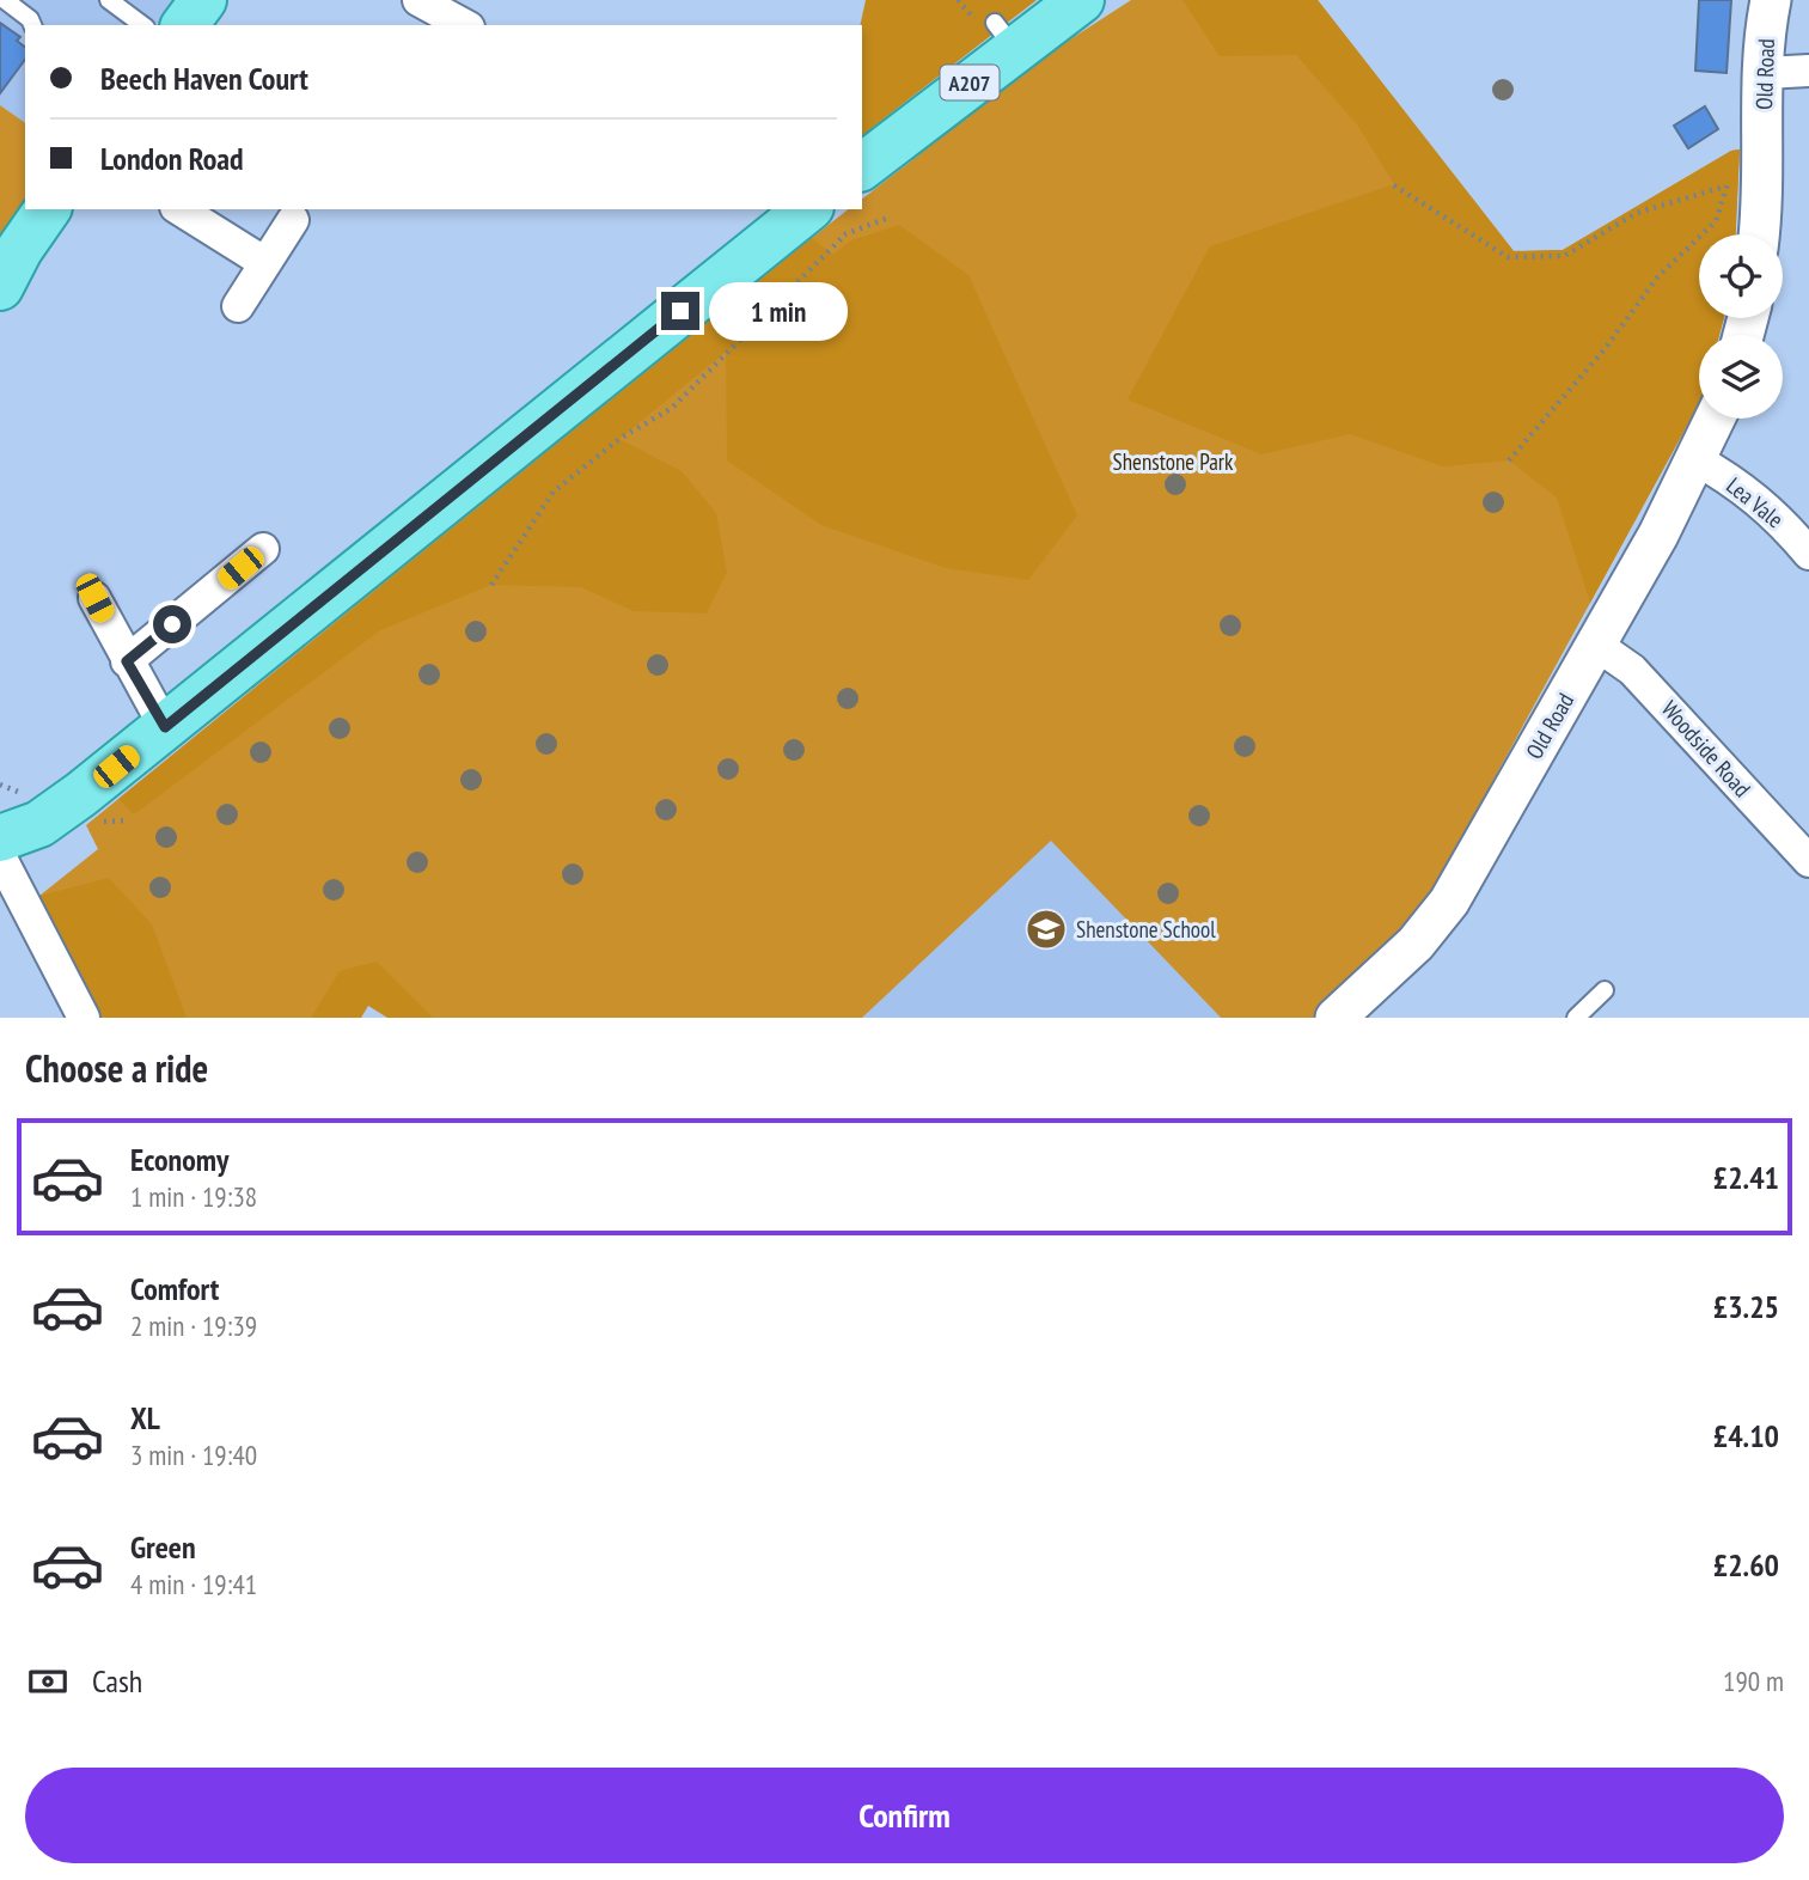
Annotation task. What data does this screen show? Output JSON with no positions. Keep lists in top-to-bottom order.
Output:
{
  "streets": {
    "main road": ["A207"],
    "street": ["Old Road", "Lea Vale", "Woodside Road"]
  },
  "crossings": [
    ["Old Road", "Lea Vale"],
    ["Old Road", "Woodside Road"]
  ],
  "parks": ["Shenstone Park"],
  "places": {
    "school or university": ["Shenstone School"]
  },
  "page": {
    "banner": ["Beech Haven Court", "London Road"],
    "bubble": "1 min",
    "heading": "Choose a ride",
    "list": [
      {
        "name": "Economy",
        "note": "1 min · 19:38",
        "value": "£2.41"
      },
      {
        "name": "Comfort",
        "note": "2 min · 19:39",
        "value": "£3.25"
      },
      {
        "name": "XL",
        "note": "3 min · 19:40",
        "value": "£4.10"
      },
      {
        "name": "Green",
        "note": "4 min · 19:41",
        "value": "£2.60"
      }
    ],
    "pay": ["Cash", "190 m"],
    "buttons": "Confirm"
  }
}
